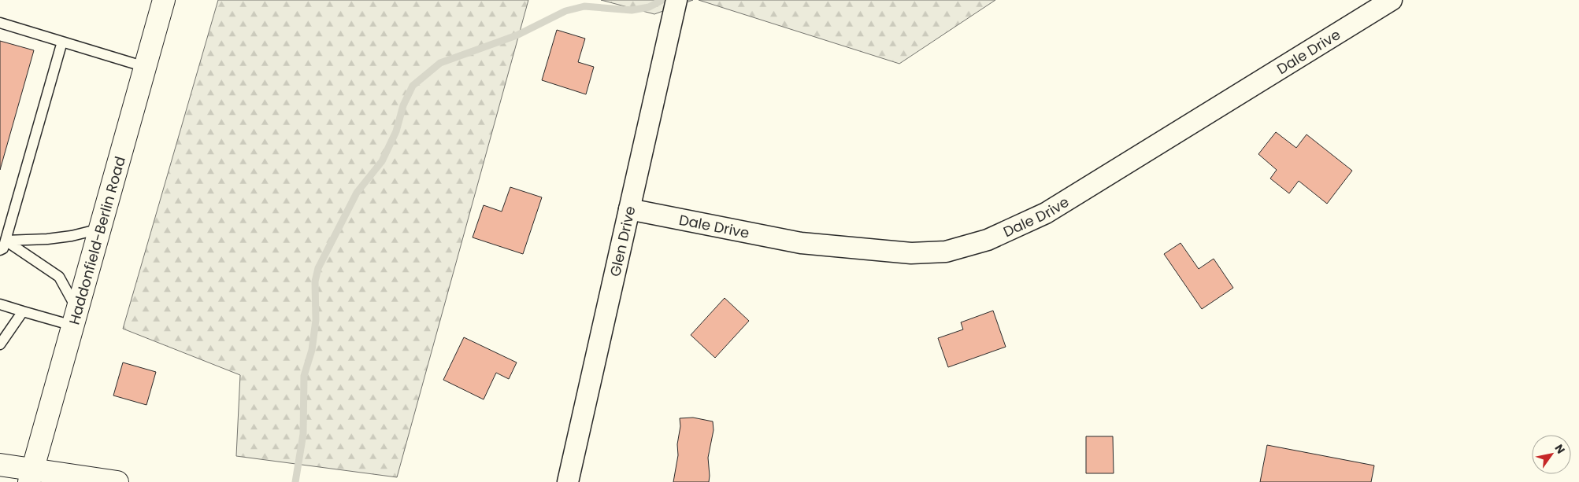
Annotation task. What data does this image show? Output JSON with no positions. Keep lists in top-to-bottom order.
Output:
{
  "streets": {
    "main road": ["Haddonfield-Berlin Road"],
    "street": ["Dale Drive", "Glen Drive"]
  },
  "crossings": [
    ["Dale Drive", "Glen Drive"]
  ],
  "north": "top right"
}
